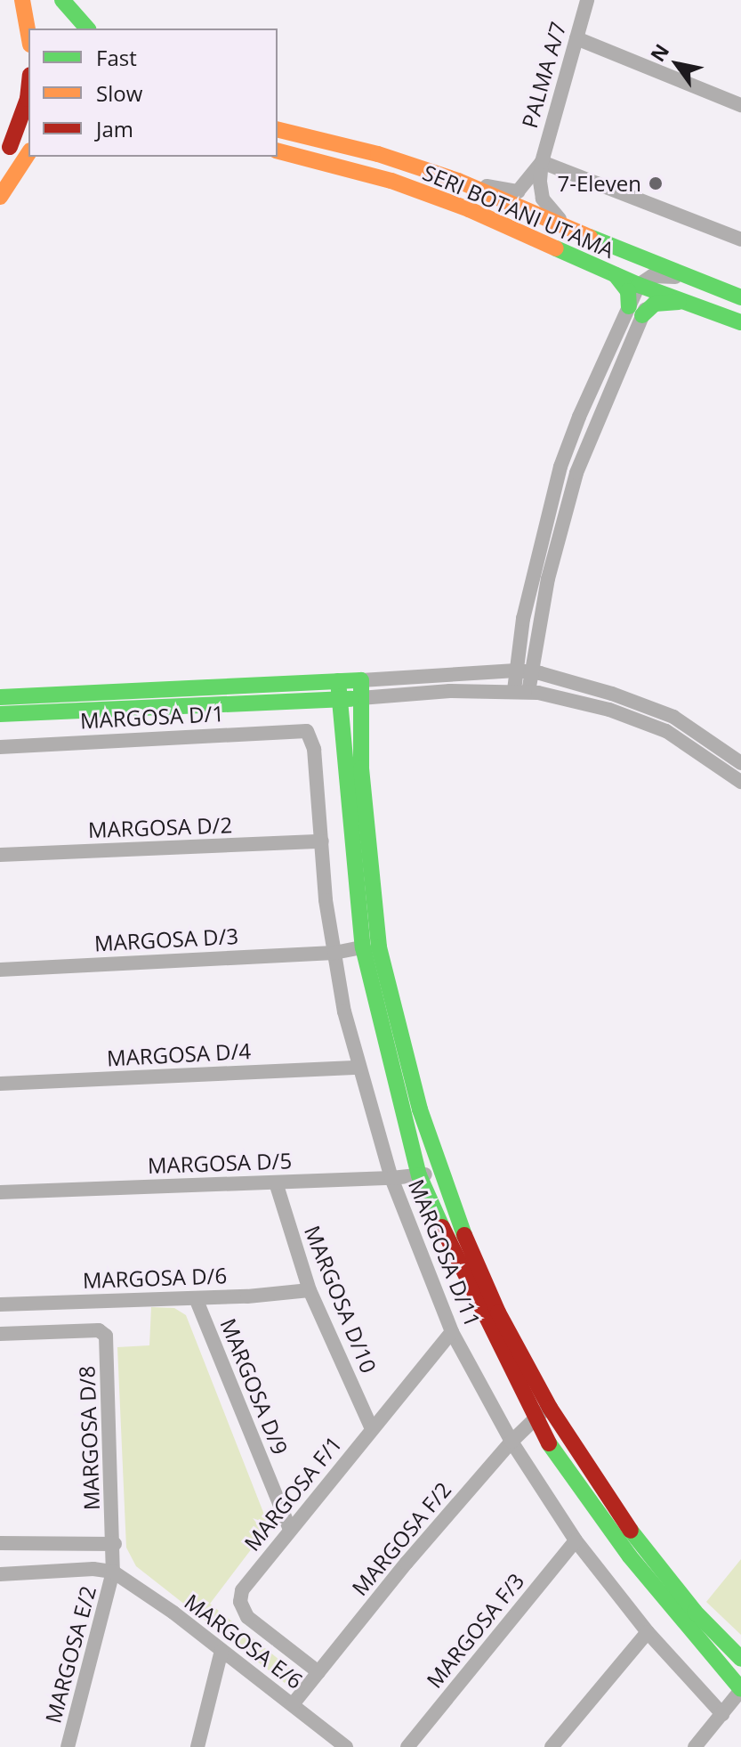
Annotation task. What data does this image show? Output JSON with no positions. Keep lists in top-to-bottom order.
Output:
{
  "streets": {
    "street": [
      "PALMA A/7",
      "SERI BOTANI UTAMA",
      "MARGOSA D/1",
      "MARGOSA D/2",
      "MARGOSA D/3",
      "MARGOSA D/4",
      "MARGOSA D/5",
      "MARGOSA D/11",
      "MARGOSA D/6",
      "MARGOSA D/10",
      "MARGOSA D/9",
      "MARGOSA D/8",
      "MARGOSA F/1",
      "MARGOSA F/2",
      "MARGOSA F/3",
      "MARGOSA E/6",
      "MARGOSA E/2"
    ]
  },
  "crossings": [
    ["PALMA A/7", "SERI BOTANI UTAMA"],
    ["MARGOSA D/1", "MARGOSA D/11"],
    ["MARGOSA D/2", "MARGOSA D/11"],
    ["MARGOSA D/3", "MARGOSA D/11"],
    ["MARGOSA D/4", "MARGOSA D/11"],
    ["MARGOSA D/5", "MARGOSA D/11"],
    ["MARGOSA D/5", "MARGOSA D/10"],
    ["MARGOSA D/11", "MARGOSA F/1"],
    ["MARGOSA D/11", "MARGOSA F/2"],
    ["MARGOSA D/11", "MARGOSA F/3"],
    ["MARGOSA D/6", "MARGOSA D/10"],
    ["MARGOSA D/6", "MARGOSA D/9"],
    ["MARGOSA D/10", "MARGOSA F/1"],
    ["MARGOSA D/9", "MARGOSA F/1"],
    ["MARGOSA D/8", "MARGOSA E/6"],
    ["MARGOSA D/8", "MARGOSA E/2"],
    ["MARGOSA F/1", "MARGOSA F/2"],
    ["MARGOSA F/2", "MARGOSA E/6"],
    ["MARGOSA E/6", "MARGOSA E/2"]
  ],
  "places": ["7-Eleven"],
  "legend": ["Fast", "Slow", "Jam"],
  "north": "top left"
}
